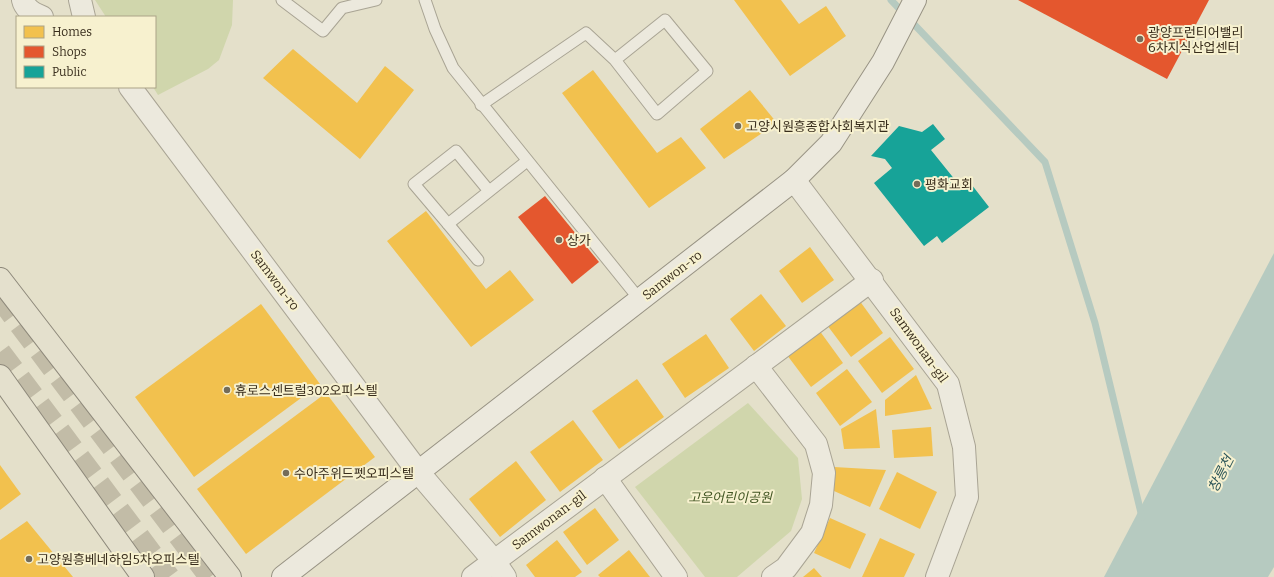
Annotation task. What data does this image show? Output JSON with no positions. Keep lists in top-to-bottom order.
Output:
{
  "streets": {
    "street": ["Samwon-ro", "Samwonan-gil"]
  },
  "crossings": [
    ["Samwon-ro", "Samwonan-gil"]
  ],
  "water": ["창릉천"],
  "parks": ["고운어린이공원"],
  "places": [
    "광양프런티어밸리 6차지식산업센터",
    "고양시원흥종합사회복지관",
    "평화교회",
    "상가",
    "휴로스센트럴302오피스텔",
    "수아주위드펫오피스텔",
    "고양원흥베네하임5차오피스텔"
  ],
  "legend": ["Homes", "Shops", "Public"]
}
